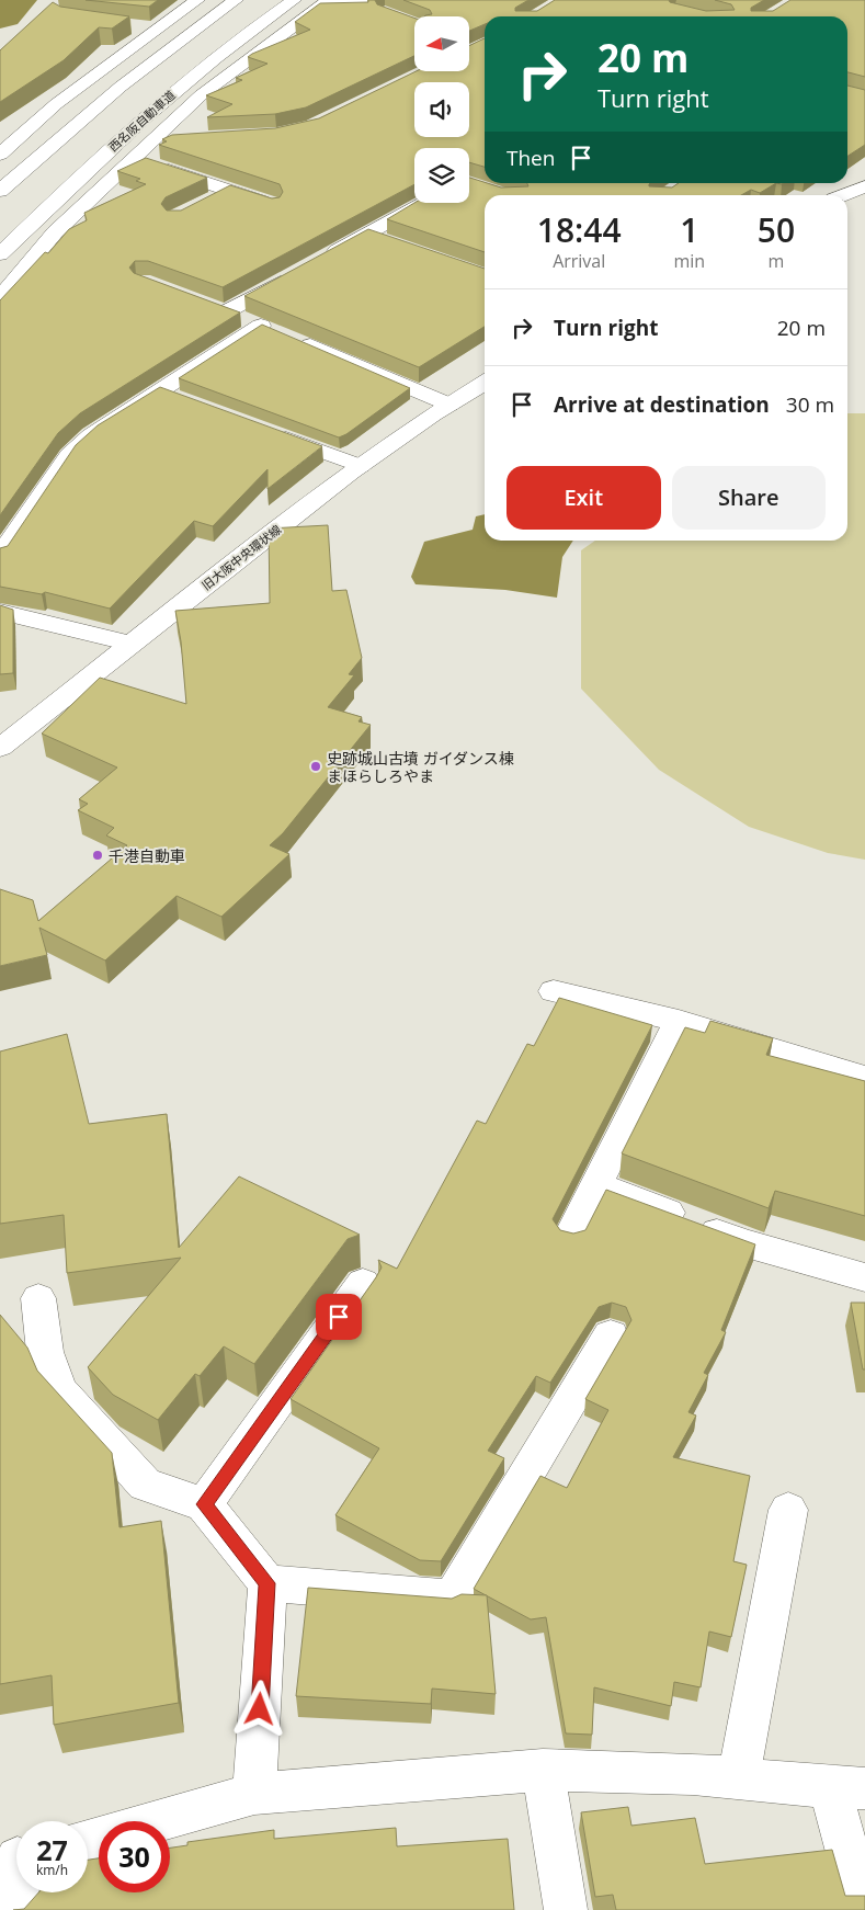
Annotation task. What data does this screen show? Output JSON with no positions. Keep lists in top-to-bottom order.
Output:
{
  "streets": {
    "main road": ["西名阪自動車道", "旧大阪中央環状線"]
  },
  "places": ["史跡城山古墳 ガイダンス棟 まほらしろやま", "千港自動車"],
  "north": "left",
  "page": {
    "turn": ["20 m", "Turn right"],
    "then": "Then",
    "eta": [
      "18:44",
      "Arrival",
      "1",
      "min",
      "50",
      "m"
    ],
    "list": [
      {
        "name": "Turn right",
        "value": "20 m"
      },
      {
        "name": "Arrive at destination",
        "value": "30 m"
      }
    ],
    "buttons": ["Exit", "Share"],
    "speed": "27 km/h",
    "limit": "30"
  }
}
